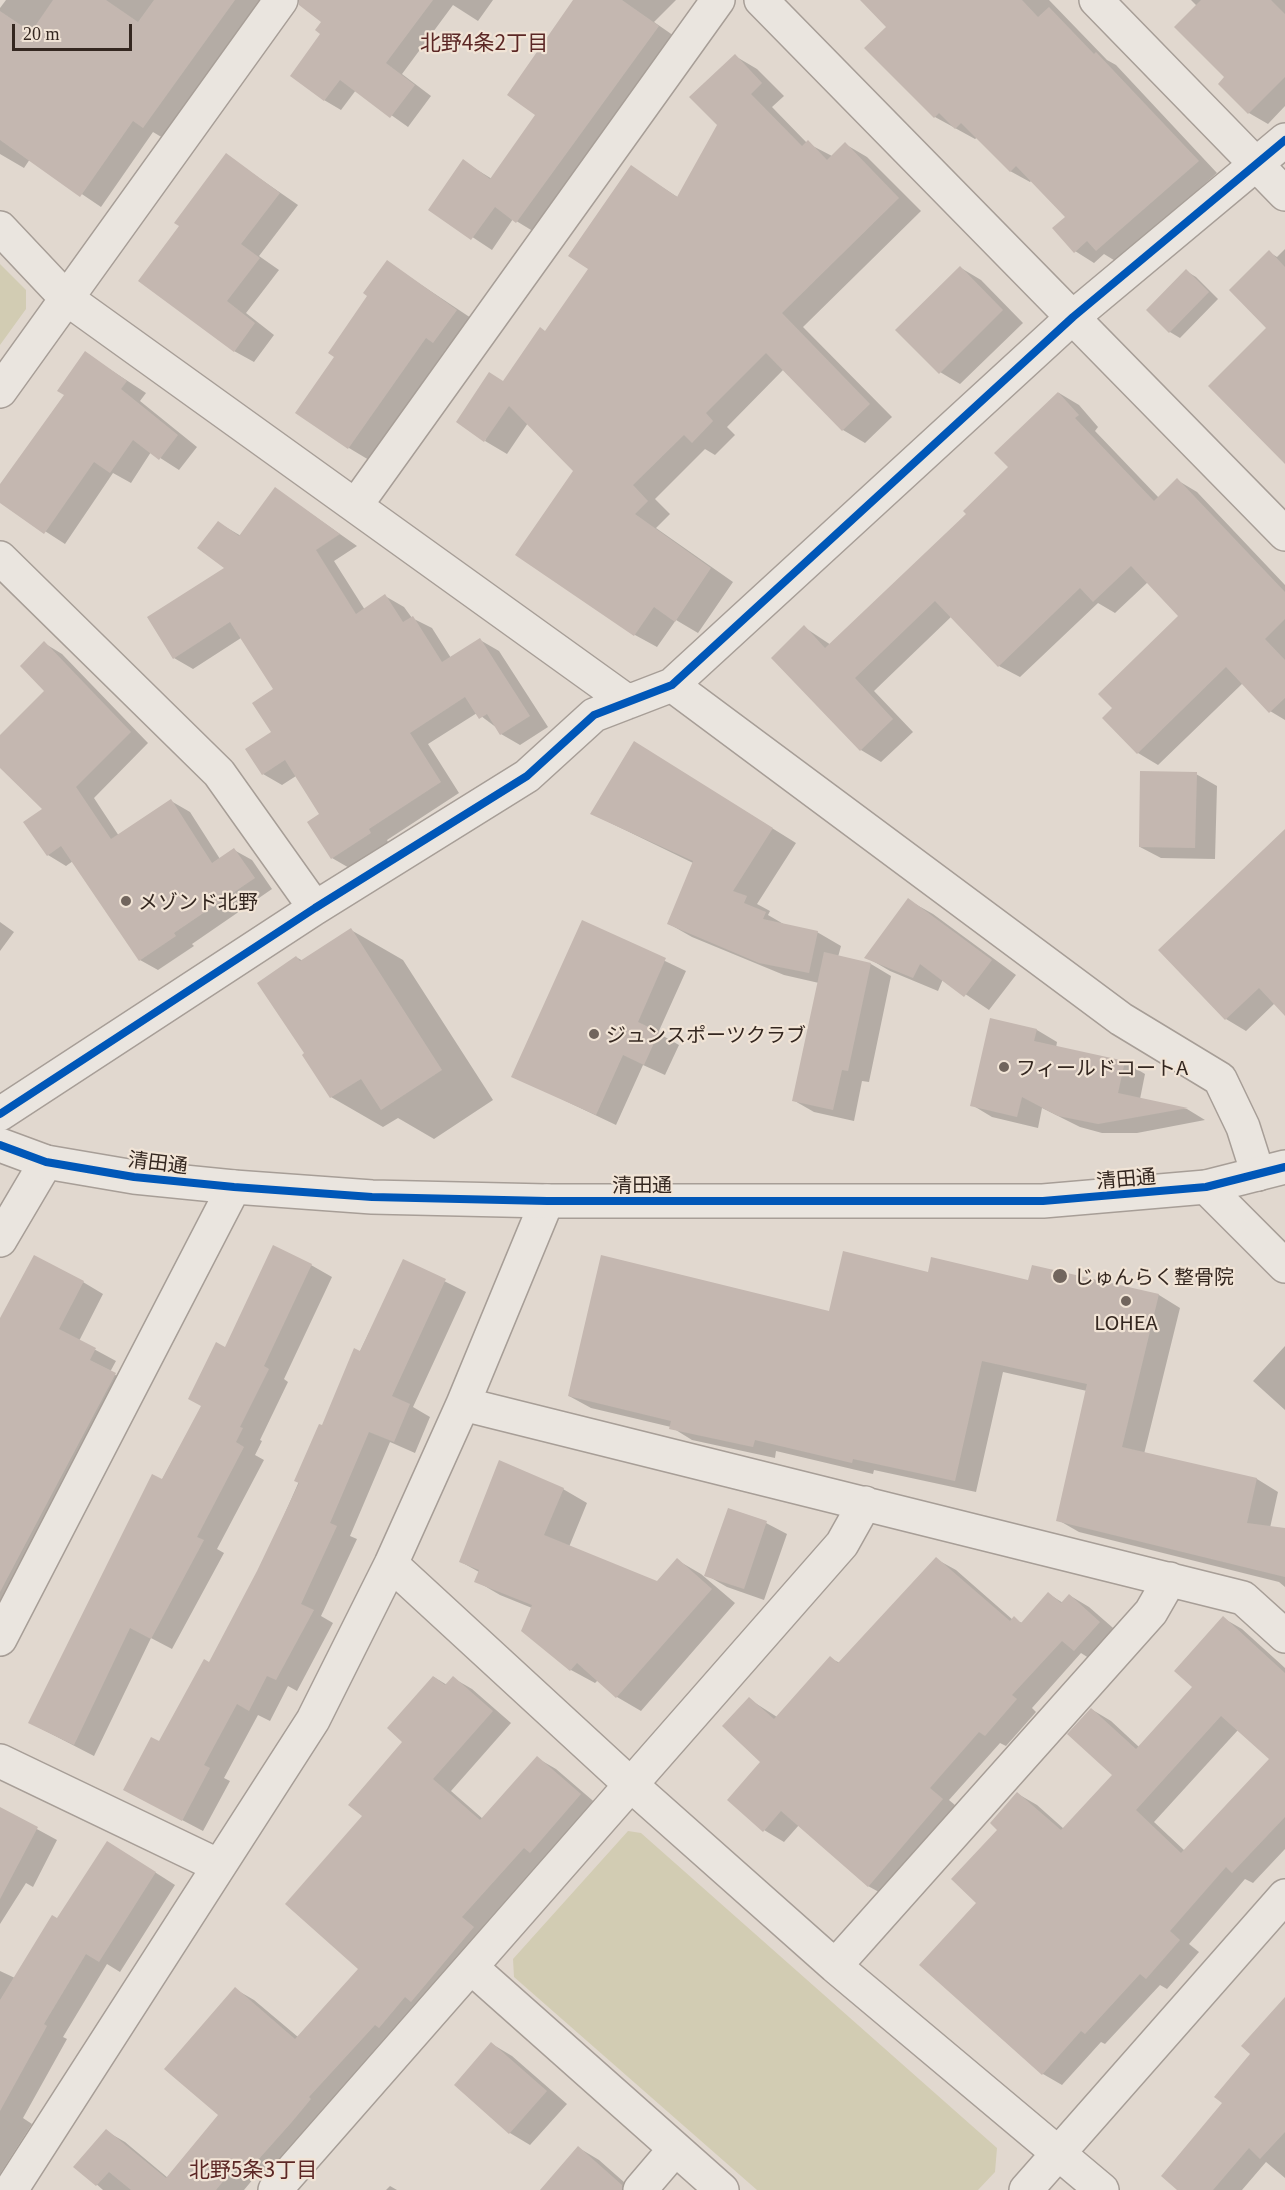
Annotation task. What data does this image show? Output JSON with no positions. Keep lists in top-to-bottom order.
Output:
{
  "streets": {
    "street": ["清田通"]
  },
  "districts": ["北野4条2丁目", "北野5条3丁目"],
  "places": [
    "メゾンド北野",
    "ジュンスポーツクラブ",
    "フィールドコートA",
    "じゅんらく整骨院",
    "LOHEA"
  ],
  "scale_bar": "20 m"
}
